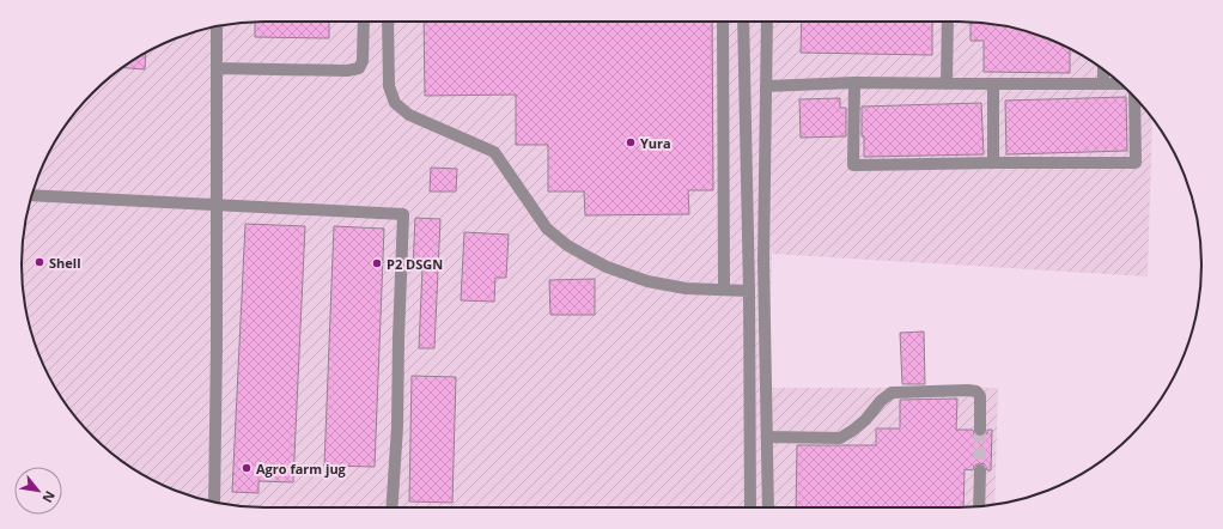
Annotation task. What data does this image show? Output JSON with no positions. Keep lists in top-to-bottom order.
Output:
{
  "places": [
    "Yura",
    "Shell",
    "P2 DSGN",
    "Agro farm jug"
  ],
  "north": "bottom right"
}
